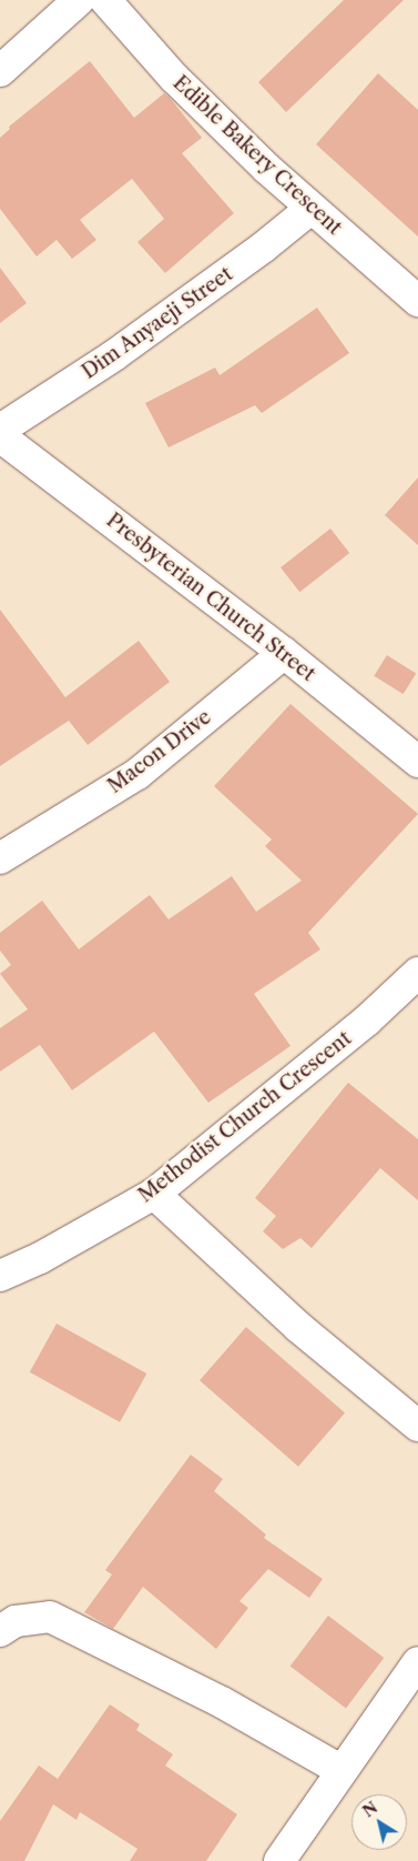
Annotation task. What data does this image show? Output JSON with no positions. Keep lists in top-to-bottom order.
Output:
{
  "streets": {
    "street": [
      "Edible Bakery Crescent",
      "Dim Anyaeji Street",
      "Presbyterian Church Street",
      "Macon Drive",
      "Methodist Church Crescent"
    ]
  },
  "crossings": [
    ["Edible Bakery Crescent", "Dim Anyaeji Street"],
    ["Presbyterian Church Street", "Macon Drive"]
  ],
  "north": "top left"
}
